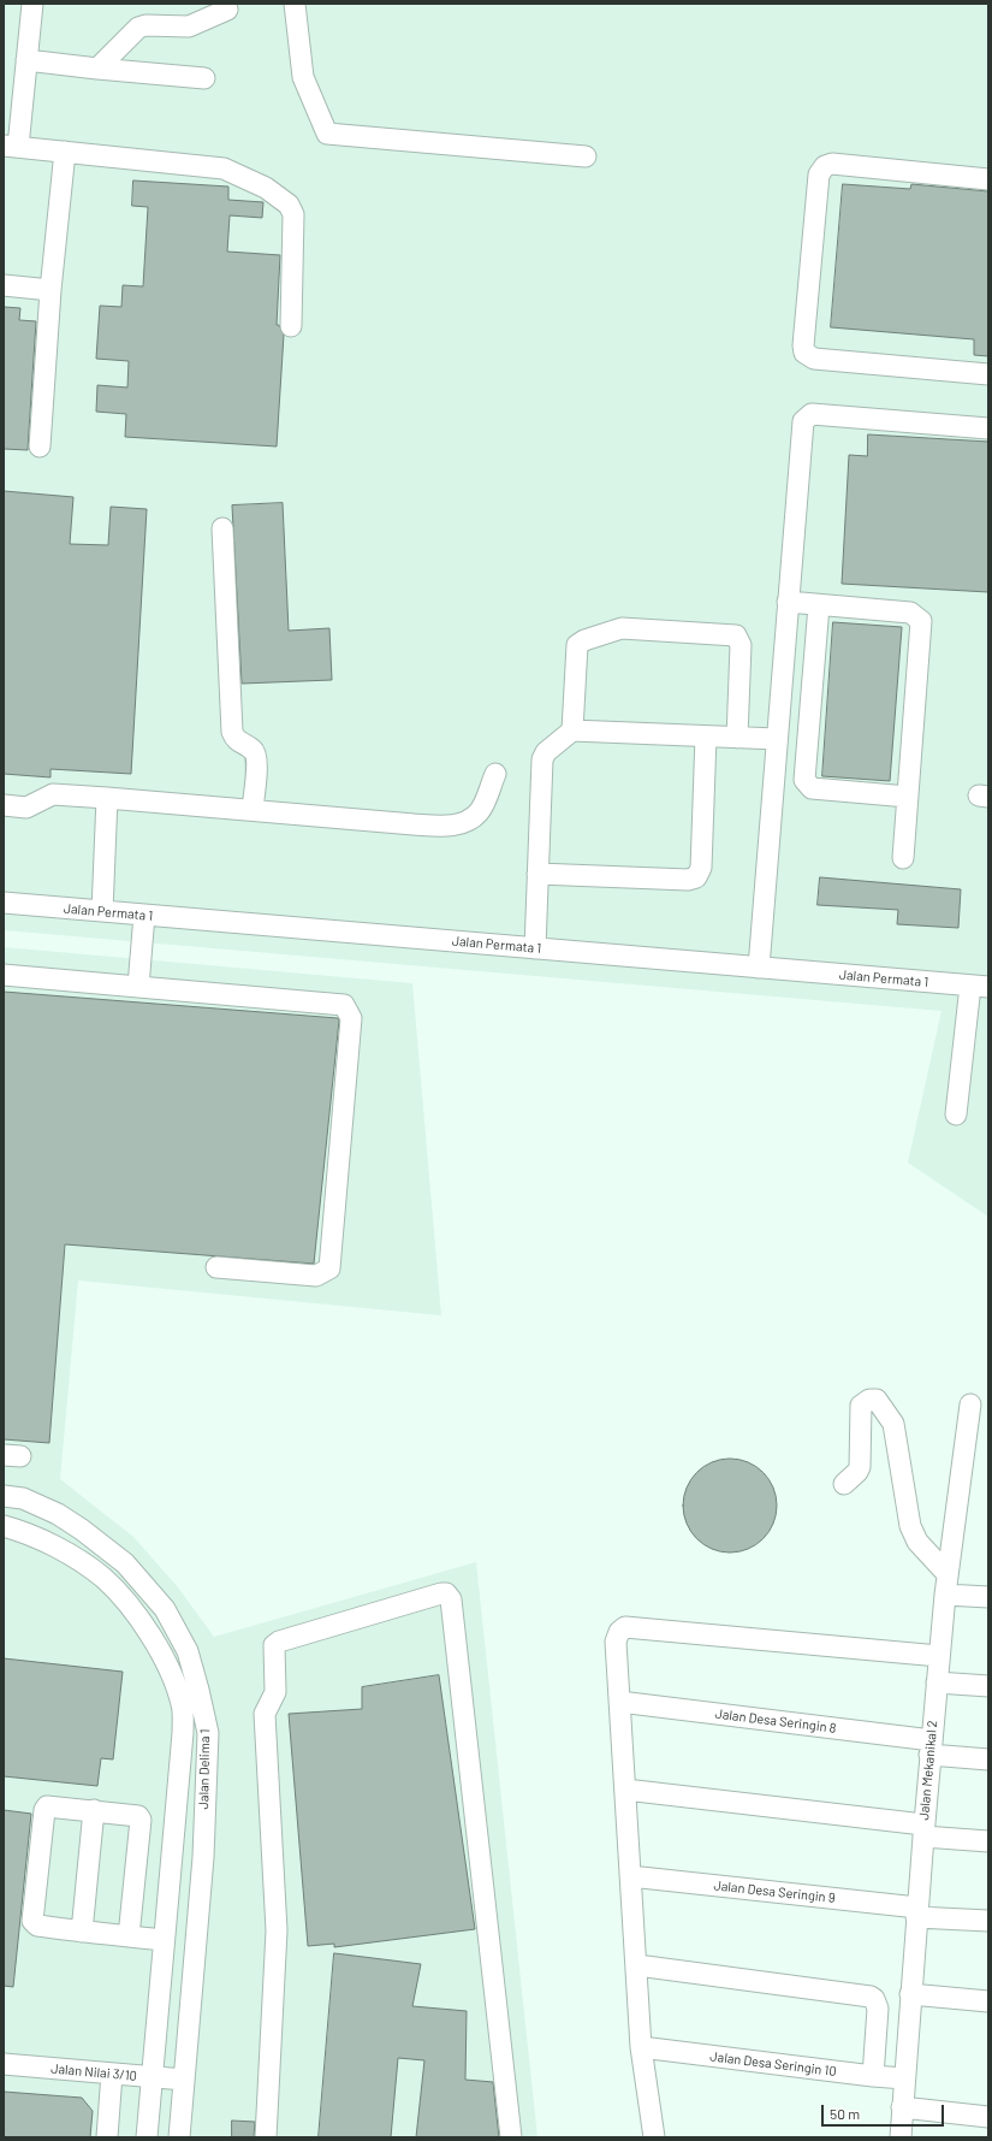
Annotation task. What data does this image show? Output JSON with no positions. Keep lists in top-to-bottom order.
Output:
{
  "streets": {
    "street": [
      "Jalan Permata 1",
      "Jalan Desa Seringin 8",
      "Jalan Delima 1",
      "Jalan Mekanikal 2",
      "Jalan Desa Seringin 9",
      "Jalan Desa Seringin 10",
      "Jalan Nilai 3/10"
    ]
  },
  "crossings": [
    ["Jalan Desa Seringin 8", "Jalan Mekanikal 2"],
    ["Jalan Delima 1", "Jalan Nilai 3/10"],
    ["Jalan Mekanikal 2", "Jalan Desa Seringin 9"],
    ["Jalan Mekanikal 2", "Jalan Desa Seringin 10"]
  ],
  "scale_bar": "50 m"
}
